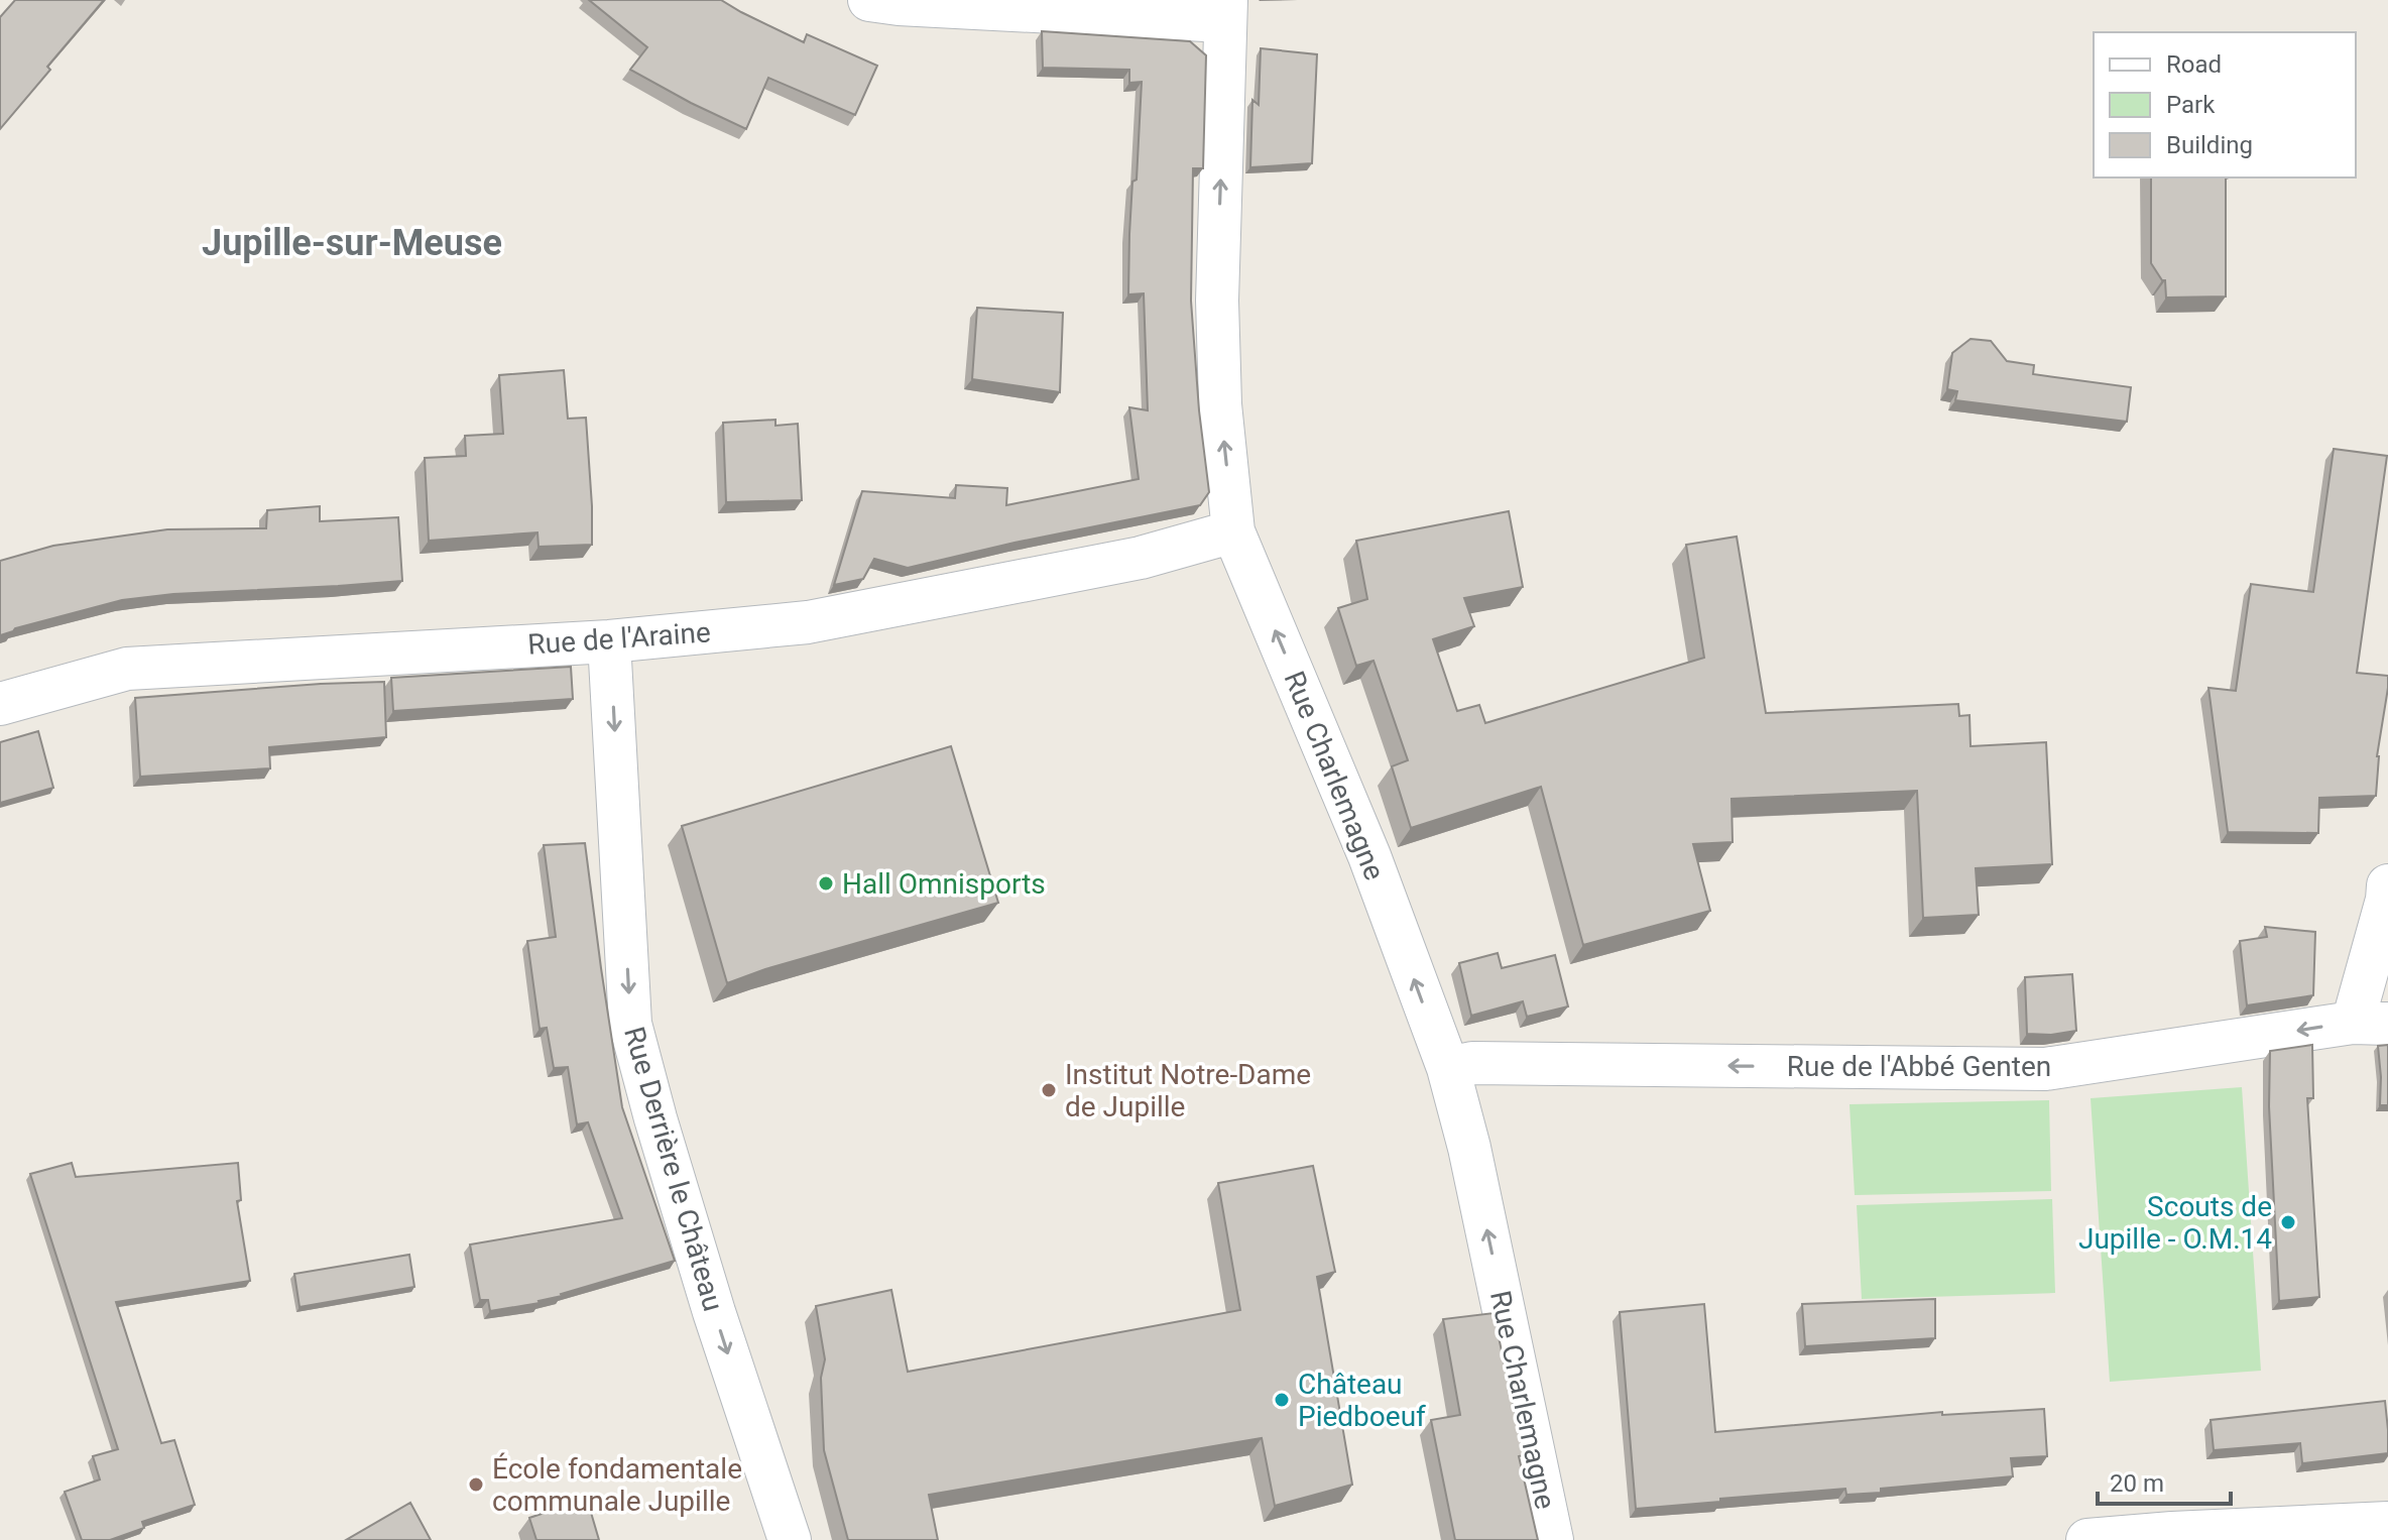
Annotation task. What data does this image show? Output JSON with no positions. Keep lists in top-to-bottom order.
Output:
{
  "streets": {
    "street": [
      "Rue de l'Araine",
      "Rue Charlemagne",
      "Rue de l'Abbé Genten",
      "Rue Derrière le Château"
    ]
  },
  "crossings": [
    ["Rue de l'Araine", "Rue Charlemagne"],
    ["Rue de l'Araine", "Rue Derrière le Château"],
    ["Rue Charlemagne", "Rue de l'Abbé Genten"]
  ],
  "one_way": ["Rue Charlemagne", "Rue de l'Abbé Genten", "Rue Derrière le Château"],
  "districts": ["Jupille-sur-Meuse"],
  "places": [
    "Hall Omnisports",
    "Institut Notre-Dame de Jupille",
    "Scouts de Jupille - O.M.14",
    "Château Piedboeuf",
    "École fondamentale communale Jupille"
  ],
  "legend": ["Road", "Park", "Building"],
  "scale_bar": "20 m"
}
